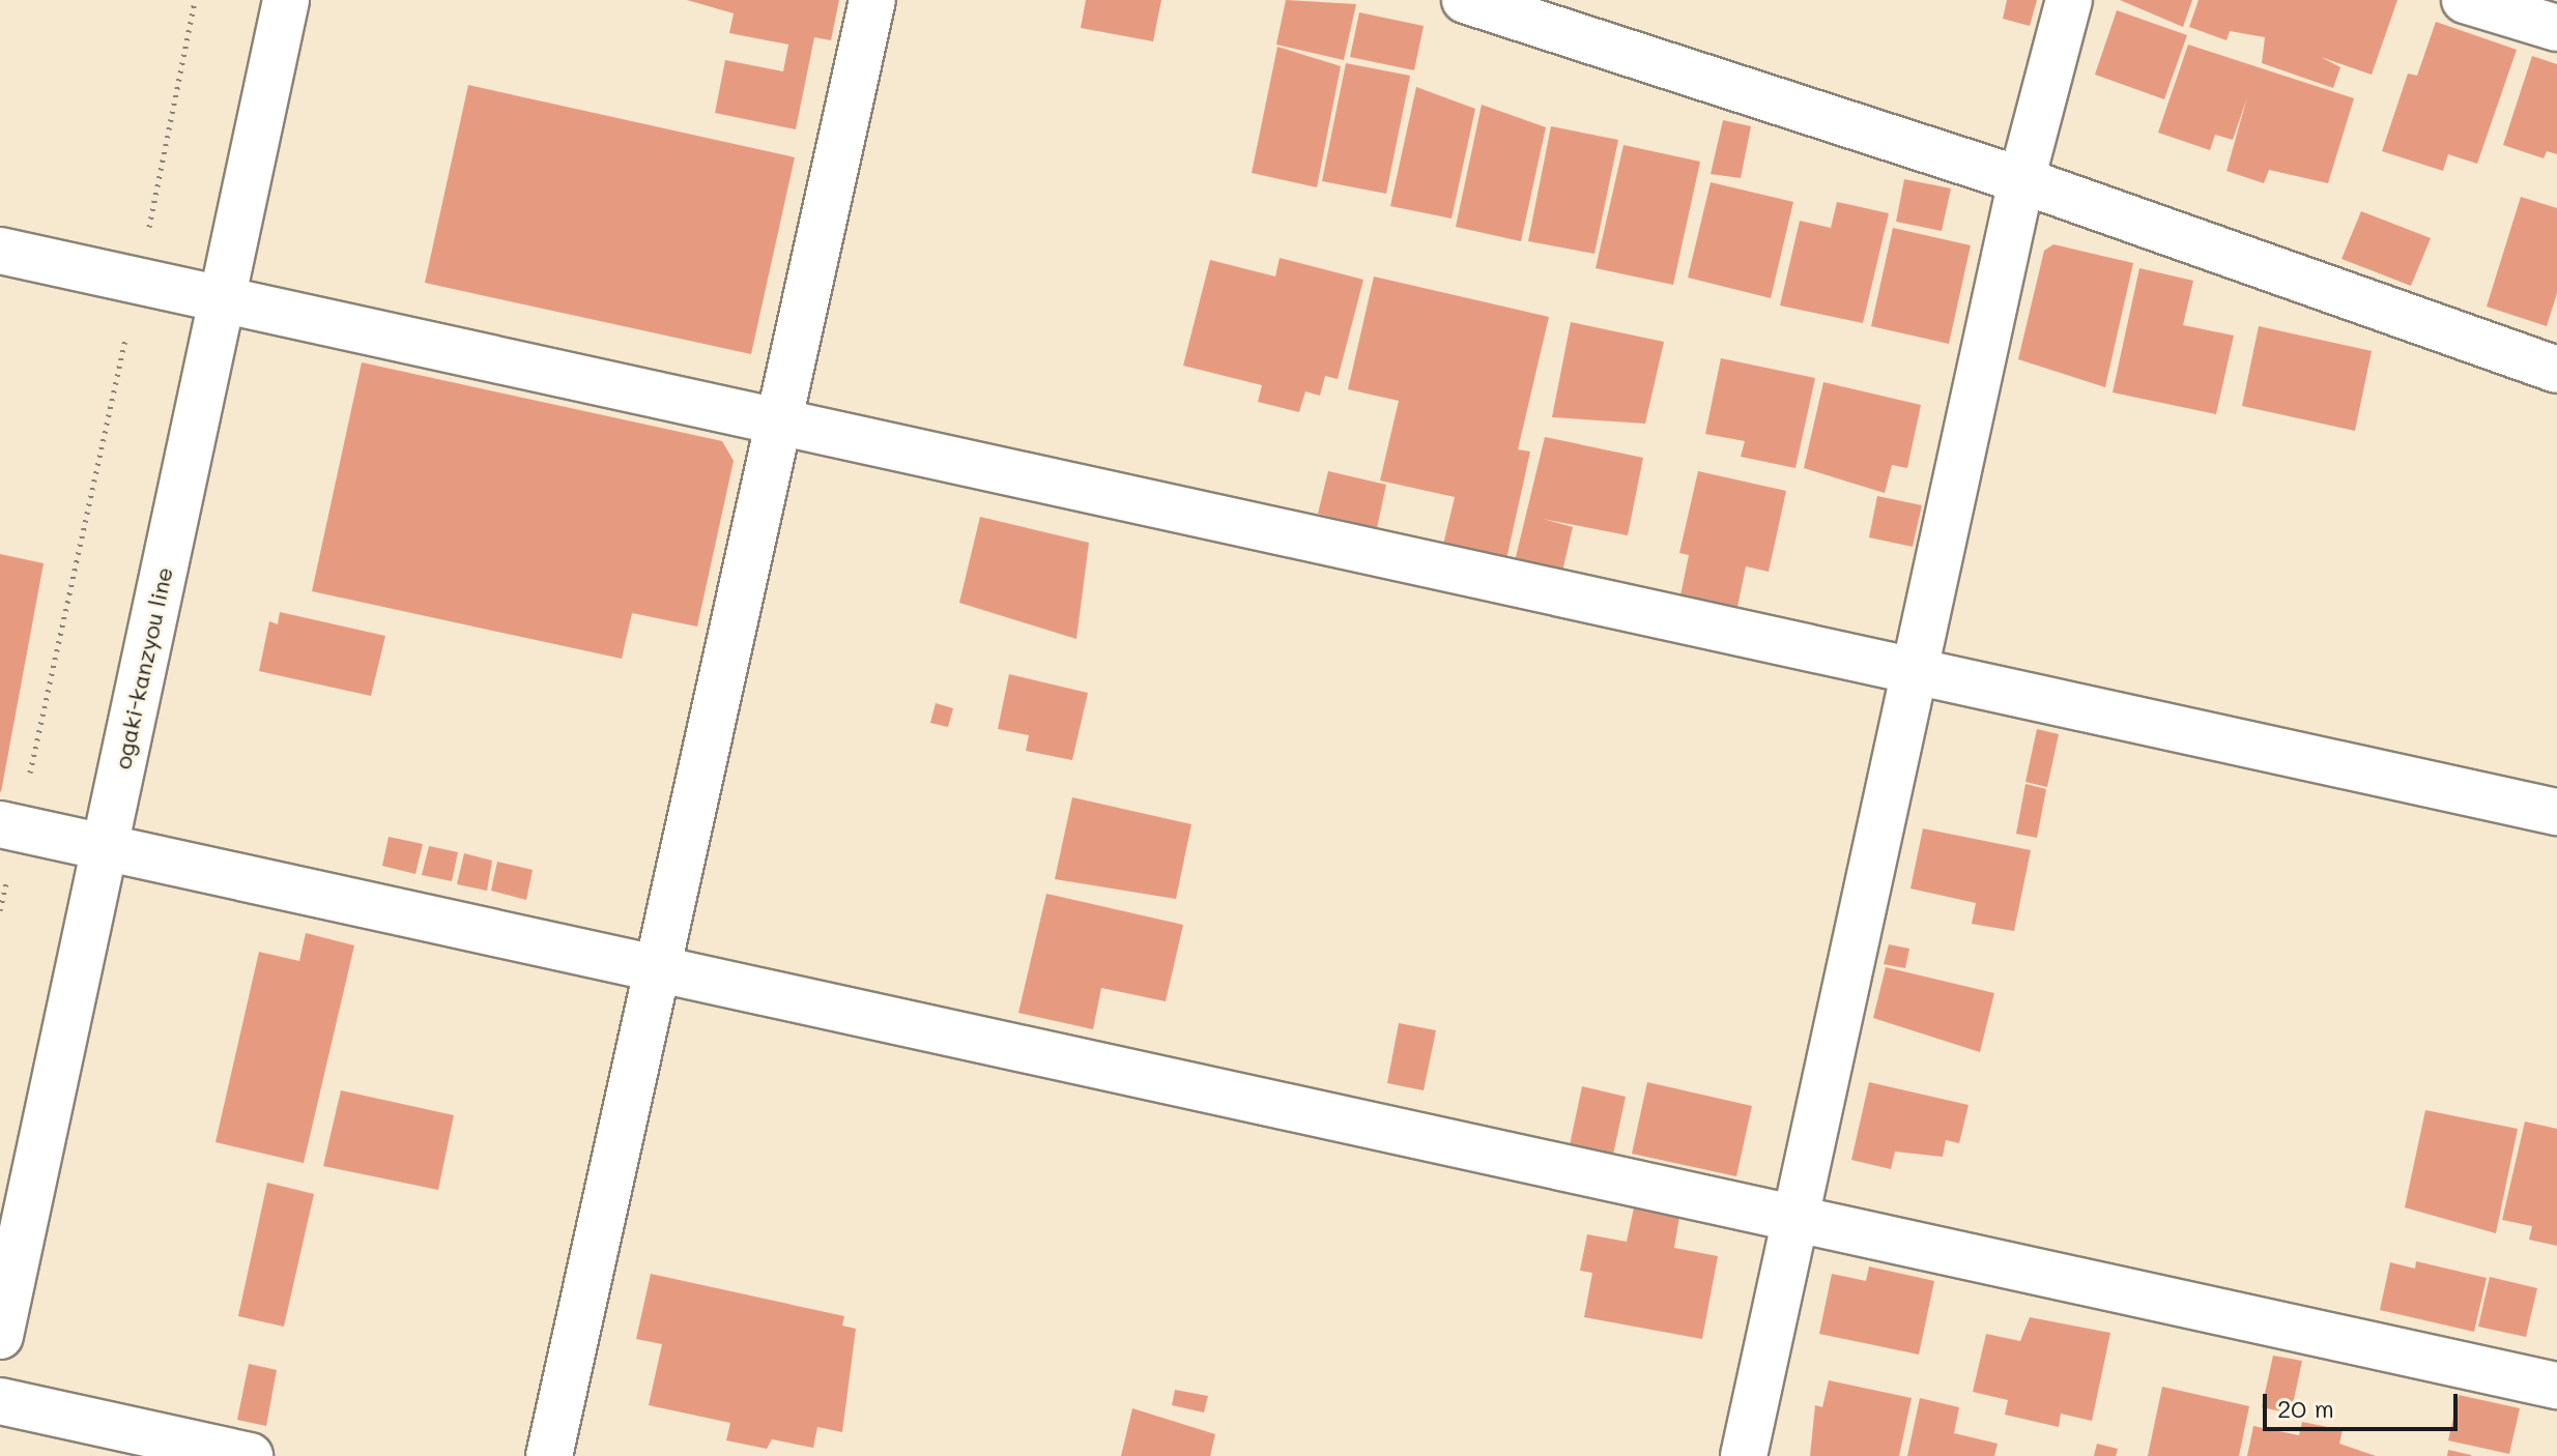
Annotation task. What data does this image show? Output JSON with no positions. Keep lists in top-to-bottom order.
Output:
{
  "streets": {
    "street": ["ogaki-kanzyou line"]
  },
  "scale_bar": "20 m"
}
